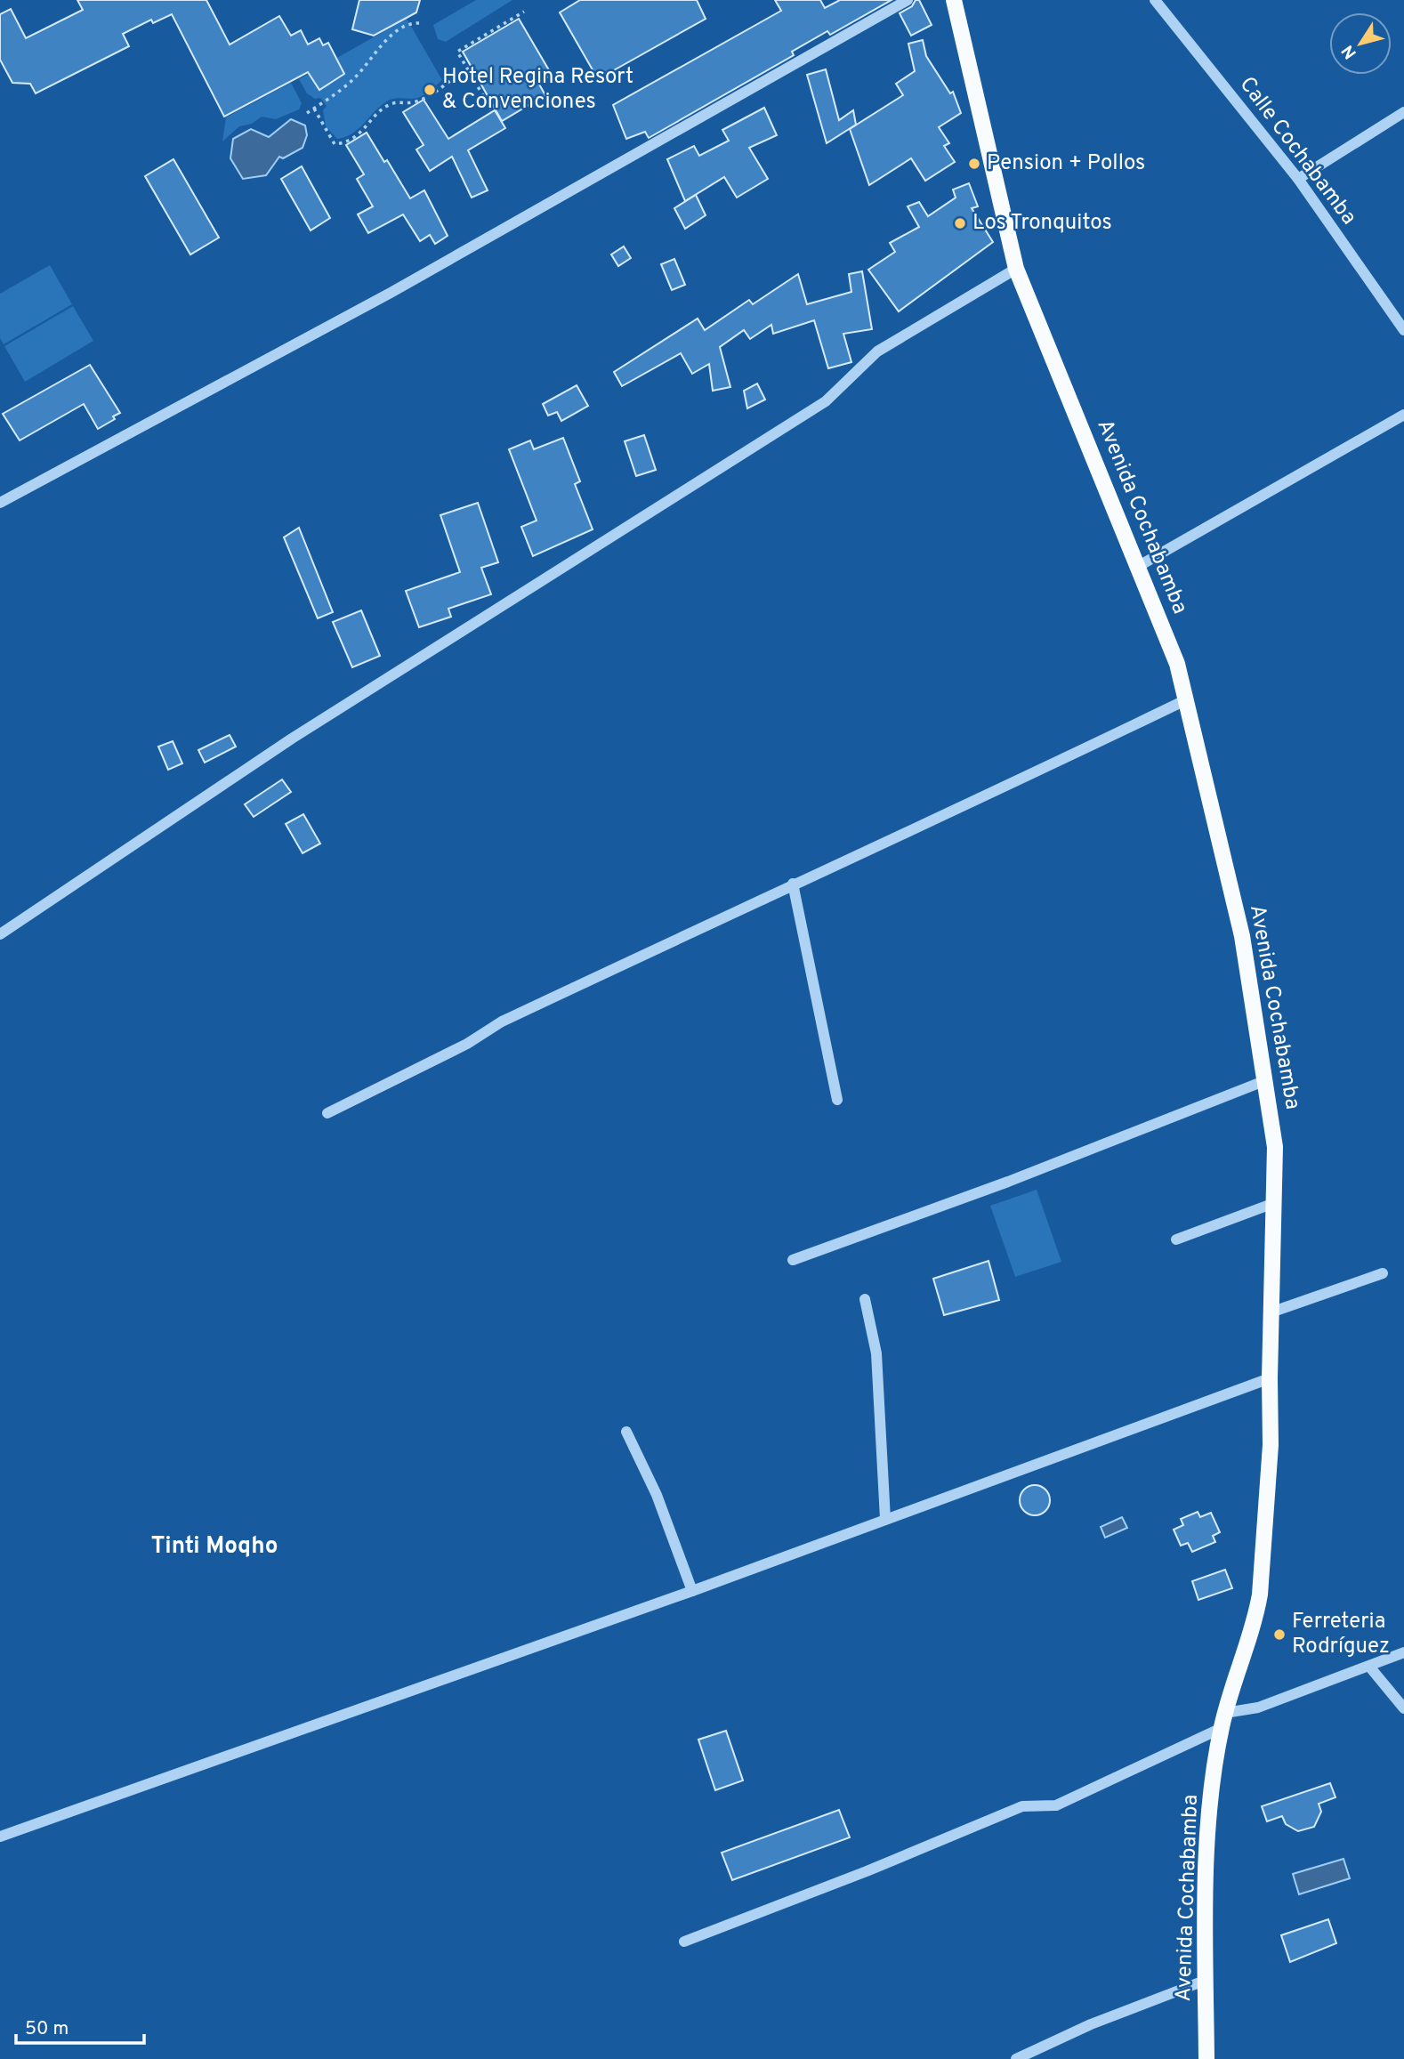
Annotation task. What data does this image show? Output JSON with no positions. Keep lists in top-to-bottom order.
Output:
{
  "streets": {
    "main road": ["Avenida Cochabamba"],
    "street": ["Calle Cochabamba"]
  },
  "districts": ["Tinti Moqho"],
  "places": [
    "Hotel Regina Resort & Convenciones",
    "Pension + Pollos",
    "Los Tronquitos",
    "Ferreteria Rodríguez"
  ],
  "scale_bar": "50 m",
  "north": "bottom left"
}
